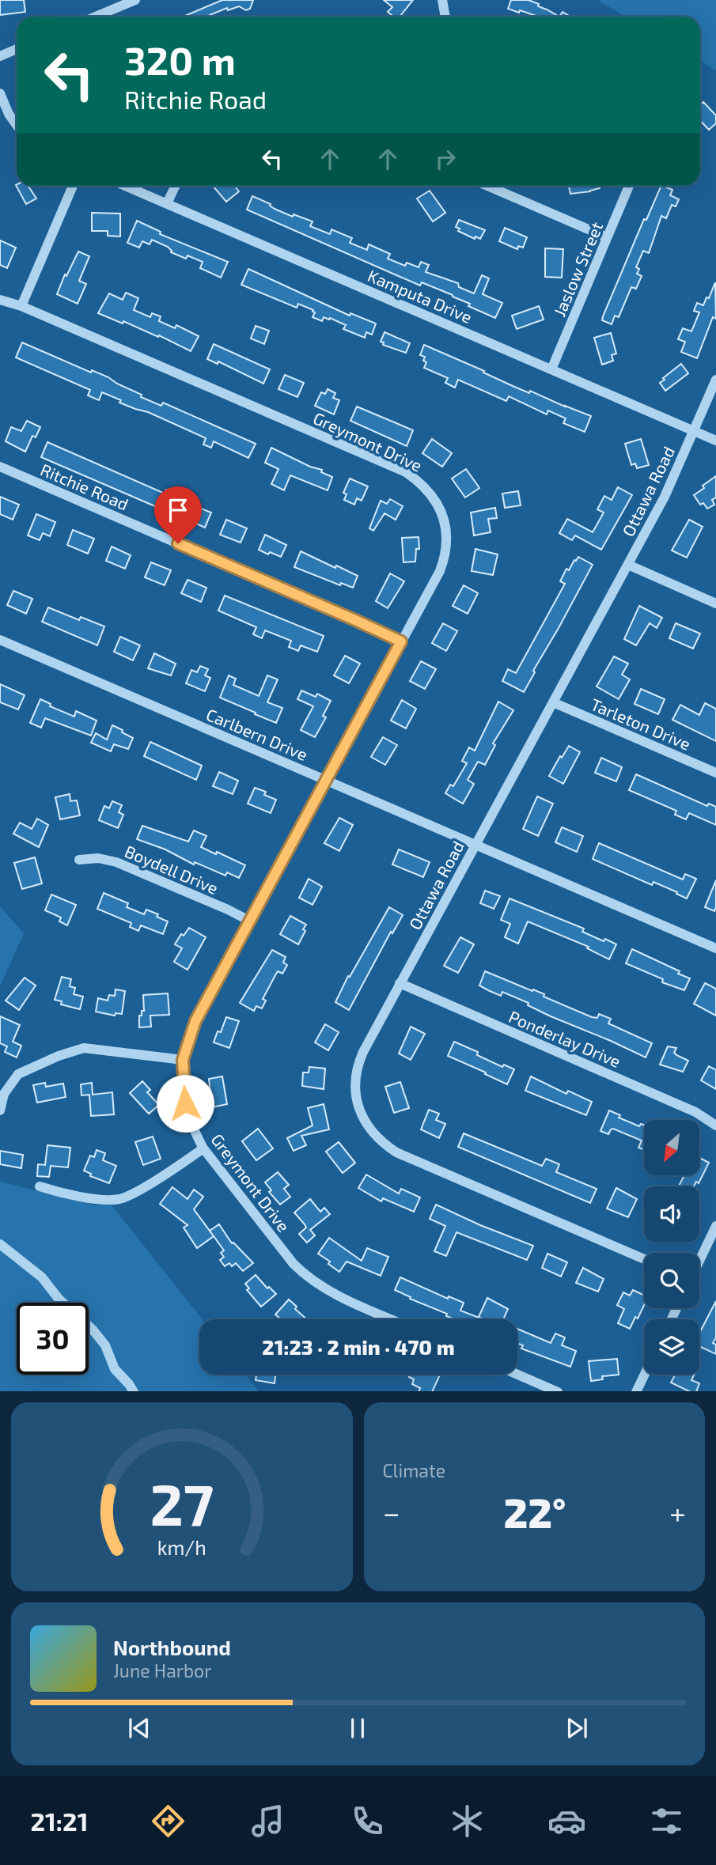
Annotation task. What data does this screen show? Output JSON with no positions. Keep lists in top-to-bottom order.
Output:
{
  "streets": {
    "street": [
      "Jaslow Street",
      "Kamputa Drive",
      "Greymont Drive",
      "Ritchie Road",
      "Ottawa Road",
      "Tarleton Drive",
      "Carlbern Drive",
      "Boydell Drive",
      "Ponderlay Drive"
    ]
  },
  "crossings": [
    ["Jaslow Street", "Kamputa Drive"],
    ["Kamputa Drive", "Ottawa Road"],
    ["Greymont Drive", "Ritchie Road"],
    ["Greymont Drive", "Carlbern Drive"],
    ["Greymont Drive", "Boydell Drive"],
    ["Ottawa Road", "Tarleton Drive"],
    ["Ottawa Road", "Carlbern Drive"],
    ["Ottawa Road", "Ponderlay Drive"]
  ],
  "north": "bottom left",
  "page": {
    "turn": ["320 m", "Ritchie Road"],
    "limit": "30",
    "trip": "21:23 · 2 min · 470 m",
    "tile": "Climate",
    "heat": ["−", "22°", "+"],
    "song": ["Northbound", "June Harbor"],
    "tabs": "21:21",
    "gauge": ["27", "km/h"]
  }
}
